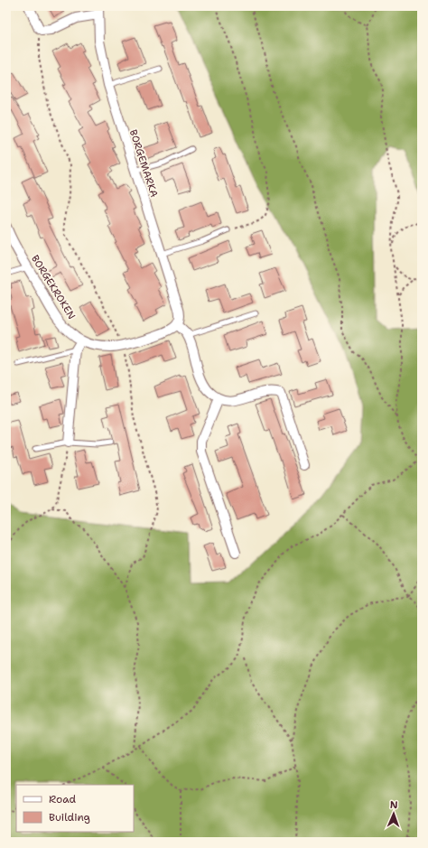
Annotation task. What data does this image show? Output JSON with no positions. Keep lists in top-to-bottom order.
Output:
{
  "streets": {
    "street": ["BORGEMARKA", "BORGEKROKEN"]
  },
  "crossings": [
    ["BORGEMARKA", "BORGEKROKEN"]
  ],
  "legend": ["Road", "Building"],
  "north": "top"
}
